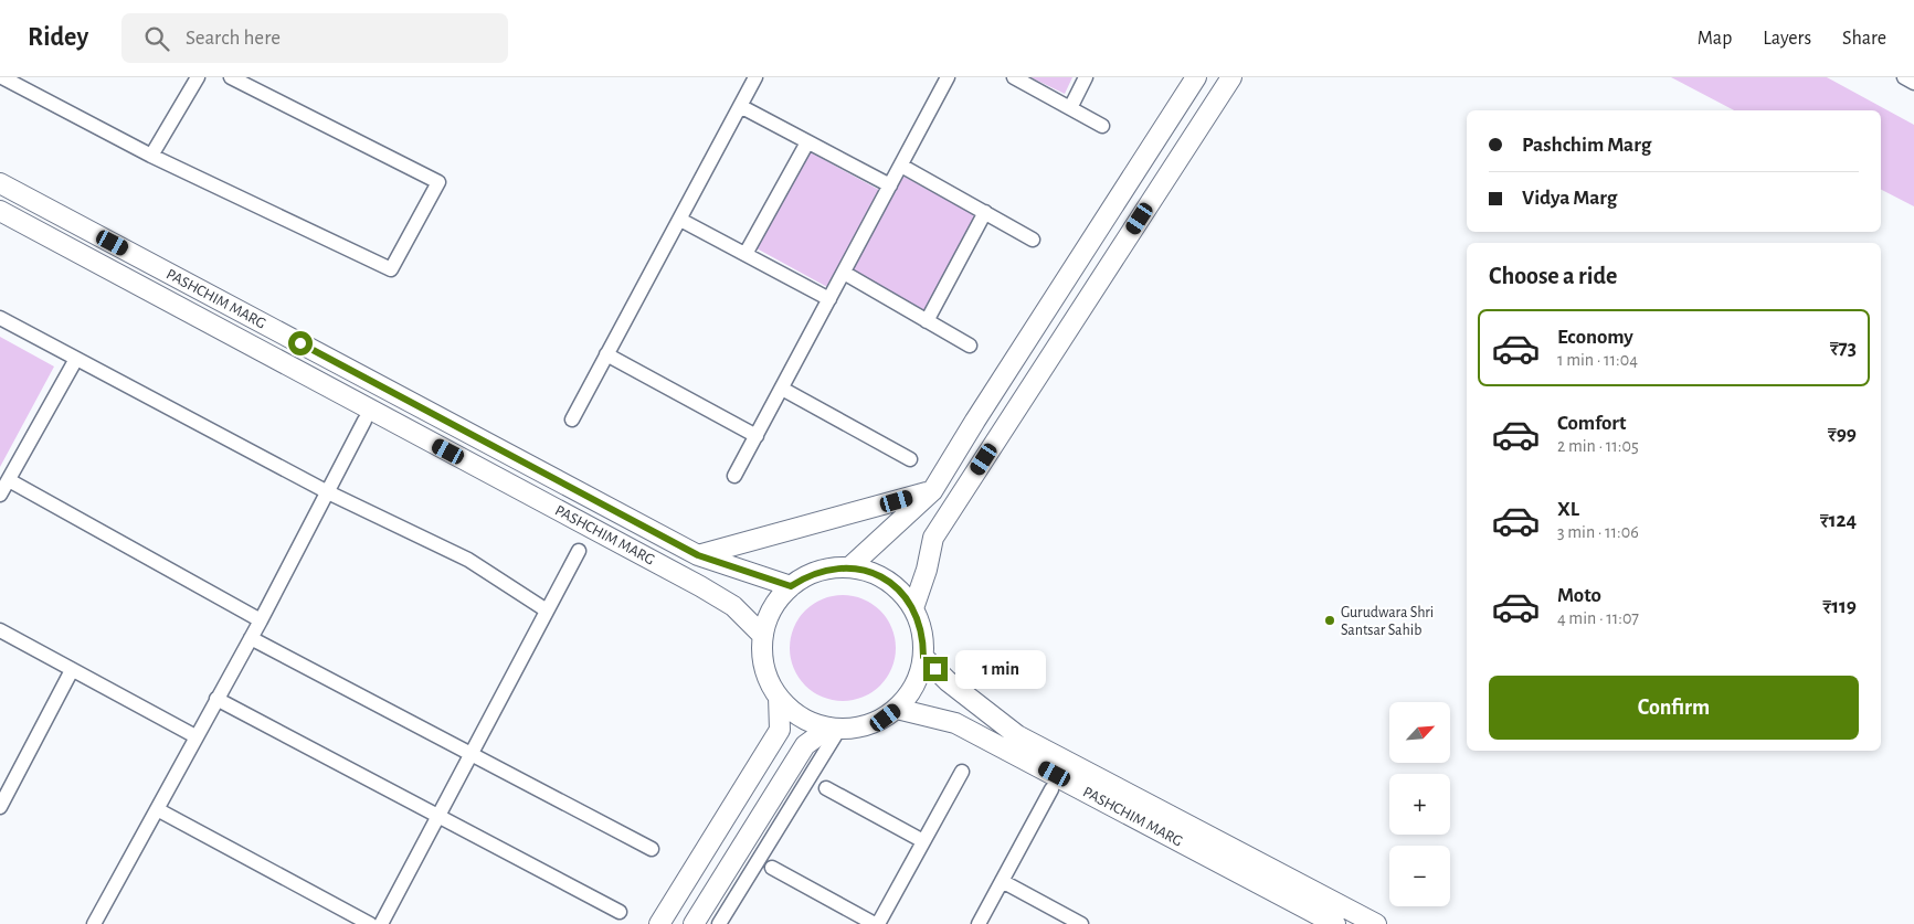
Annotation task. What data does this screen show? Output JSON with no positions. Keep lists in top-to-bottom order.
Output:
{
  "streets": {
    "main road": ["PASHCHIM MARG"]
  },
  "places": ["Gurudwara Shri Santsar Sahib"],
  "north": "top right",
  "page": {
    "header": "Ridey",
    "search": "Search here",
    "nav": ["Map", "Layers", "Share"],
    "banner": ["Pashchim Marg", "Vidya Marg"],
    "heading": "Choose a ride",
    "list": [
      {
        "name": "Economy",
        "note": "1 min · 11:04",
        "value": "₹73"
      },
      {
        "name": "Comfort",
        "note": "2 min · 11:05",
        "value": "₹99"
      },
      {
        "name": "XL",
        "note": "3 min · 11:06",
        "value": "₹124"
      },
      {
        "name": "Moto",
        "note": "4 min · 11:07",
        "value": "₹119"
      }
    ],
    "bubble": "1 min",
    "buttons": "Confirm",
    "map_buttons": ["+", "−"]
  }
}
